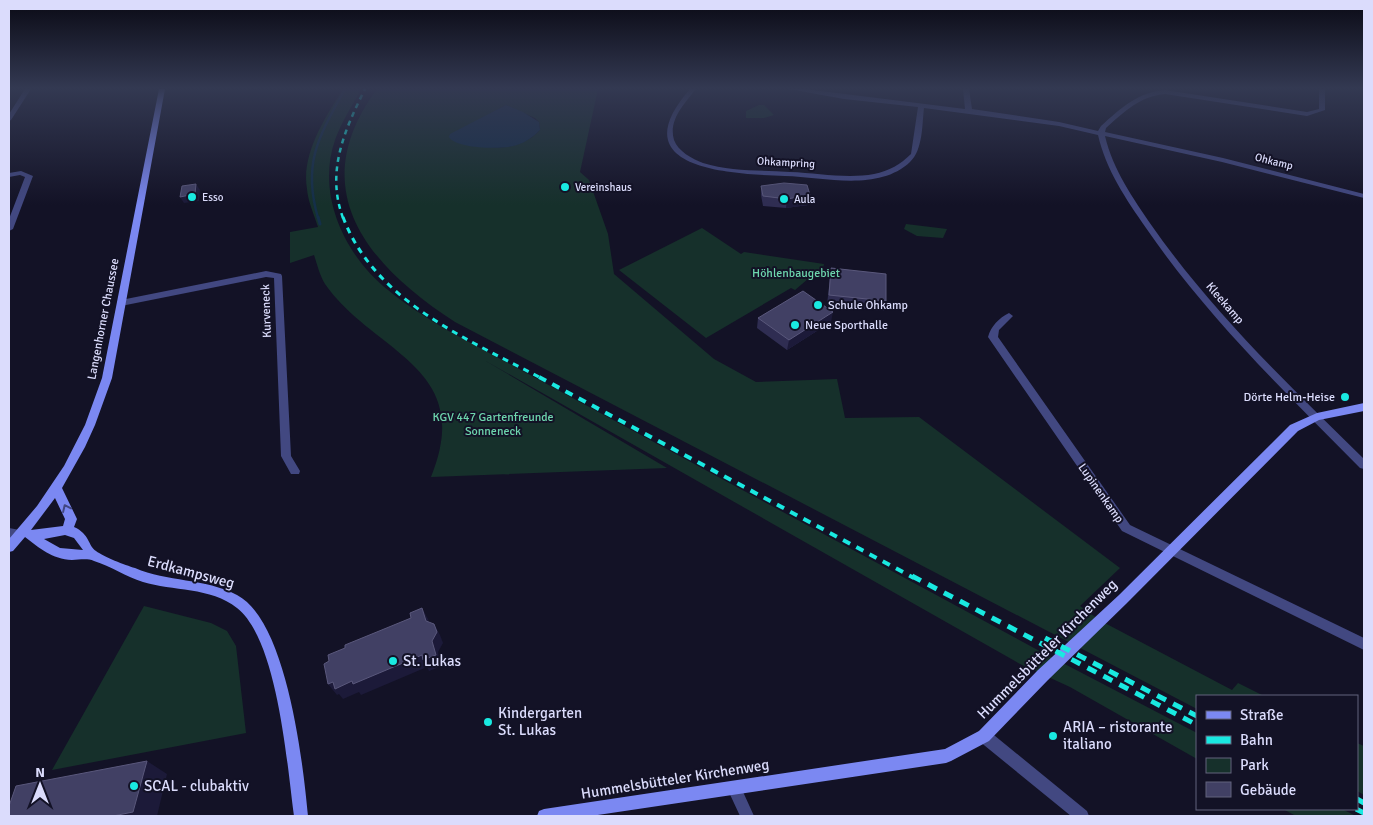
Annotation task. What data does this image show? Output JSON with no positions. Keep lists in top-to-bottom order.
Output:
{
  "streets": {
    "main road": ["Langenhorner Chaussee", "Erdkampsweg", "Hummelsbütteler Kirchenweg"],
    "street": [
      "Ohkamp",
      "Ohkampring",
      "Kleekamp",
      "Kurveneck",
      "Lupinenkamp"
    ]
  },
  "crossings": [
    ["Ohkamp", "Kleekamp"],
    ["Kleekamp", "Hummelsbütteler Kirchenweg"],
    ["Kurveneck", "Langenhorner Chaussee"],
    ["Langenhorner Chaussee", "Erdkampsweg"],
    ["Lupinenkamp", "Hummelsbütteler Kirchenweg"]
  ],
  "parks": ["Höhlenbaugebiet", "KGV 447 Gartenfreunde Sonneneck"],
  "places": [
    "Vereinshaus",
    "Esso",
    "Aula",
    "Schule Ohkamp",
    "Neue Sporthalle",
    "Dörte Helm-Heise",
    "St. Lukas",
    "Kindergarten St. Lukas",
    "ARIA – ristorante italiano",
    "SCAL - clubaktiv"
  ],
  "legend": [
    "Straße",
    "Bahn",
    "Park",
    "Gebäude"
  ],
  "north": "top"
}
